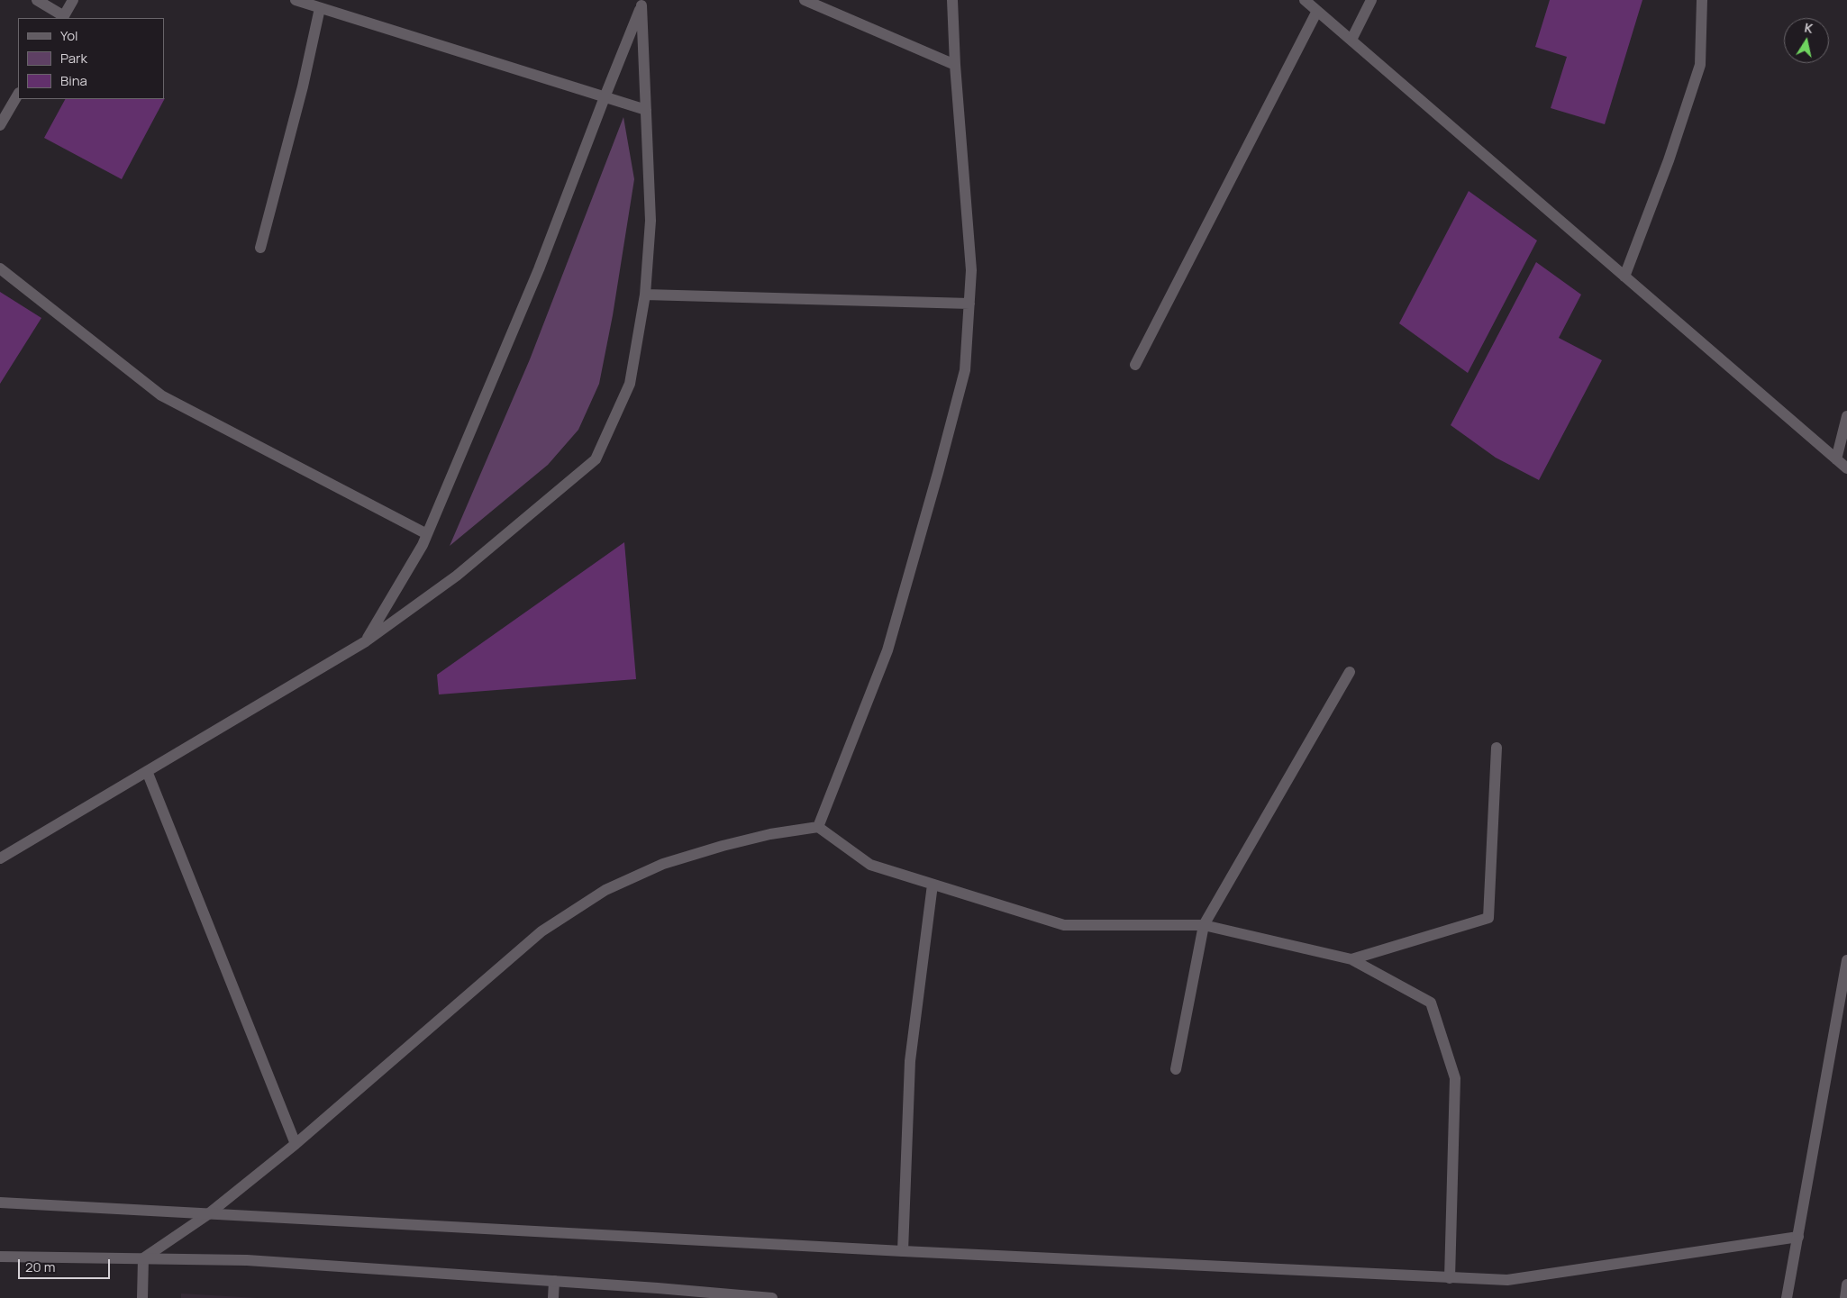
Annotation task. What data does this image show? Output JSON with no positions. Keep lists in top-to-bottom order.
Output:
{
  "legend": ["Yol", "Park", "Bina"],
  "scale_bar": "20 m",
  "north": "top"
}
